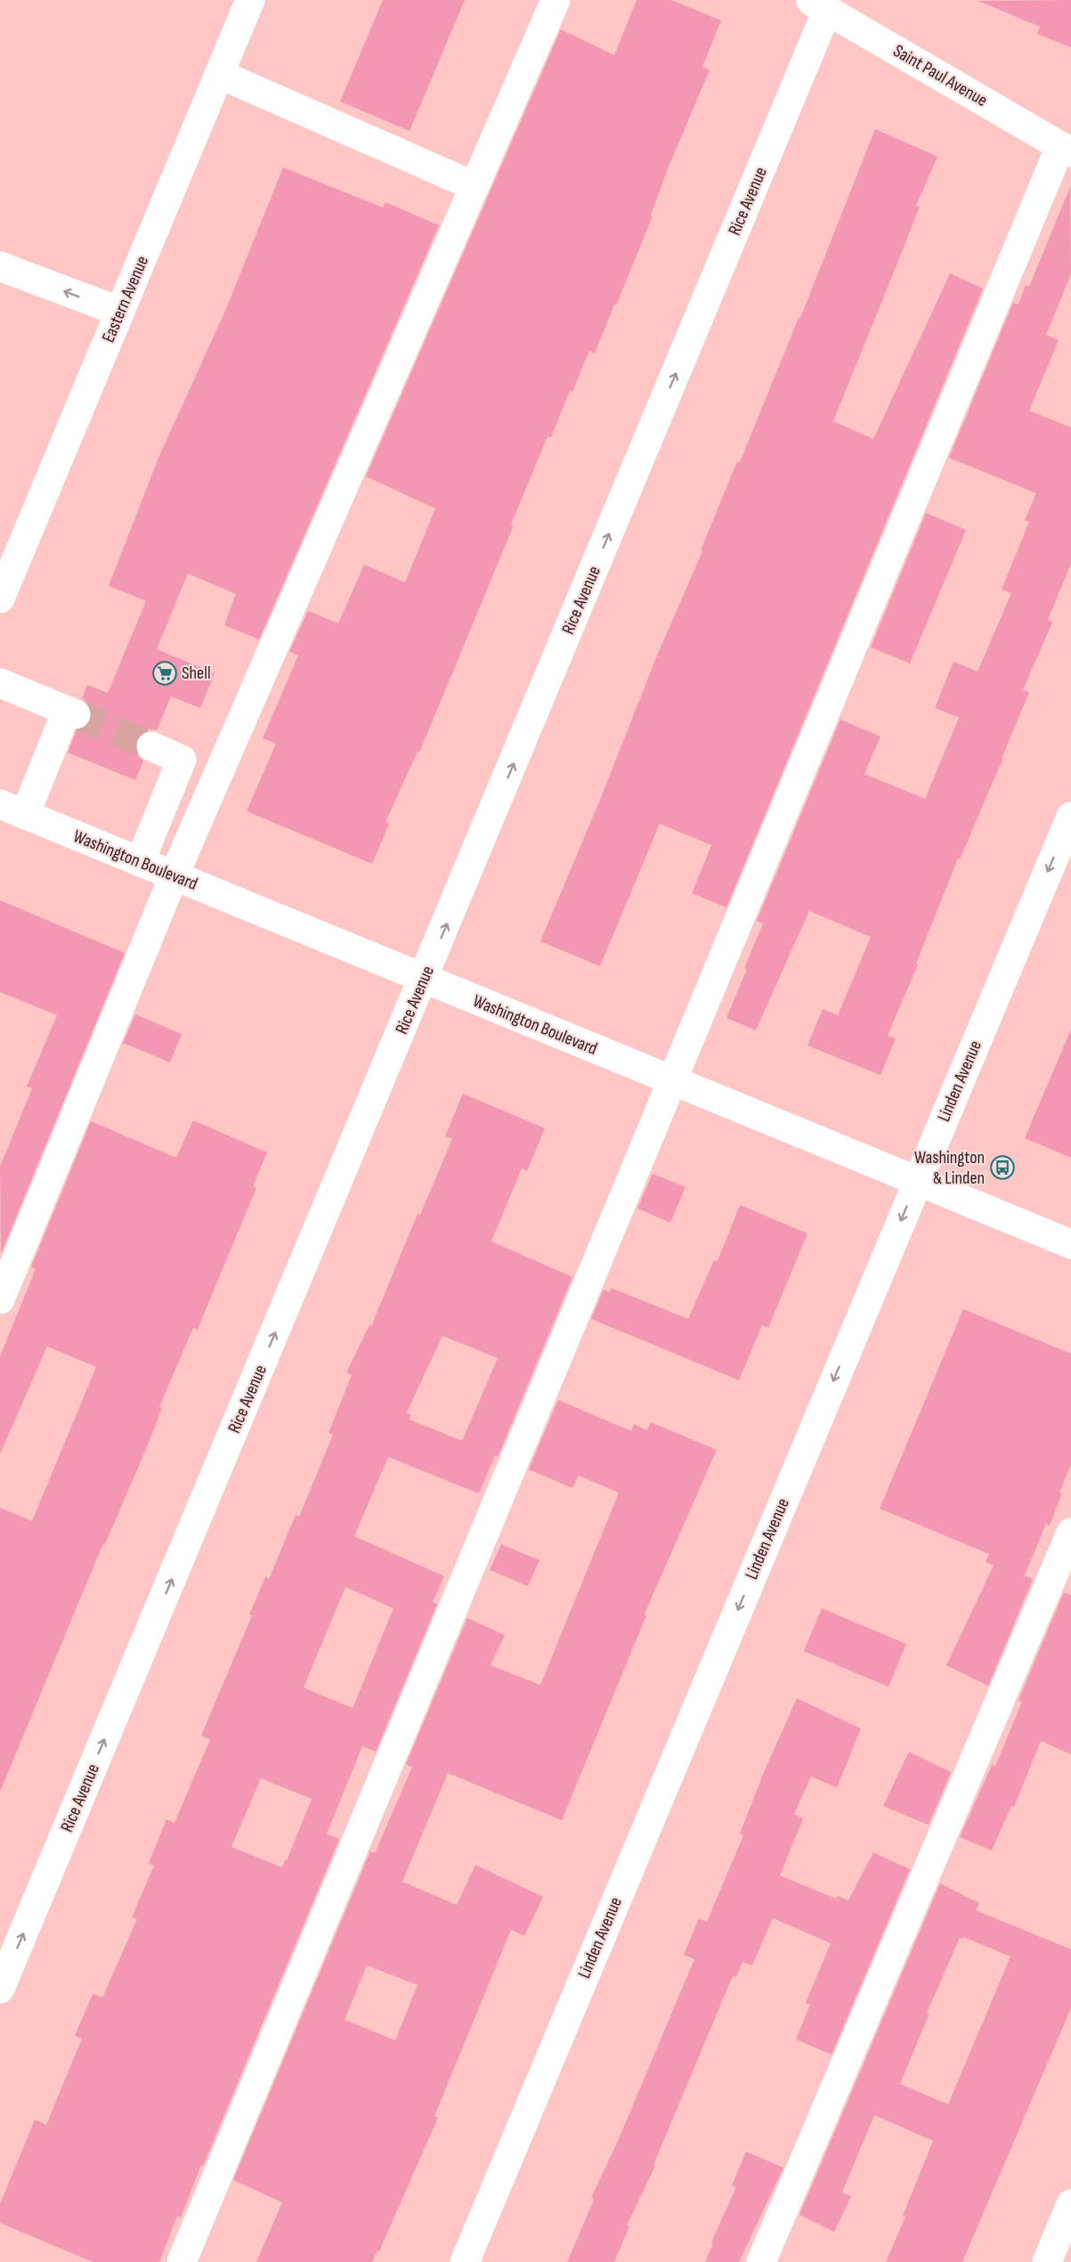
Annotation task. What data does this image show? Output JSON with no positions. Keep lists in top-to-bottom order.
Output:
{
  "streets": {
    "street": [
      "Saint Paul Avenue",
      "Rice Avenue",
      "Eastern Avenue",
      "Washington Boulevard",
      "Linden Avenue"
    ]
  },
  "crossings": [
    ["Saint Paul Avenue", "Rice Avenue"],
    ["Rice Avenue", "Washington Boulevard"],
    ["Washington Boulevard", "Linden Avenue"]
  ],
  "places": {
    "supermarket": ["Shell"],
    "bus stop": ["Washington & Linden"]
  }
}
